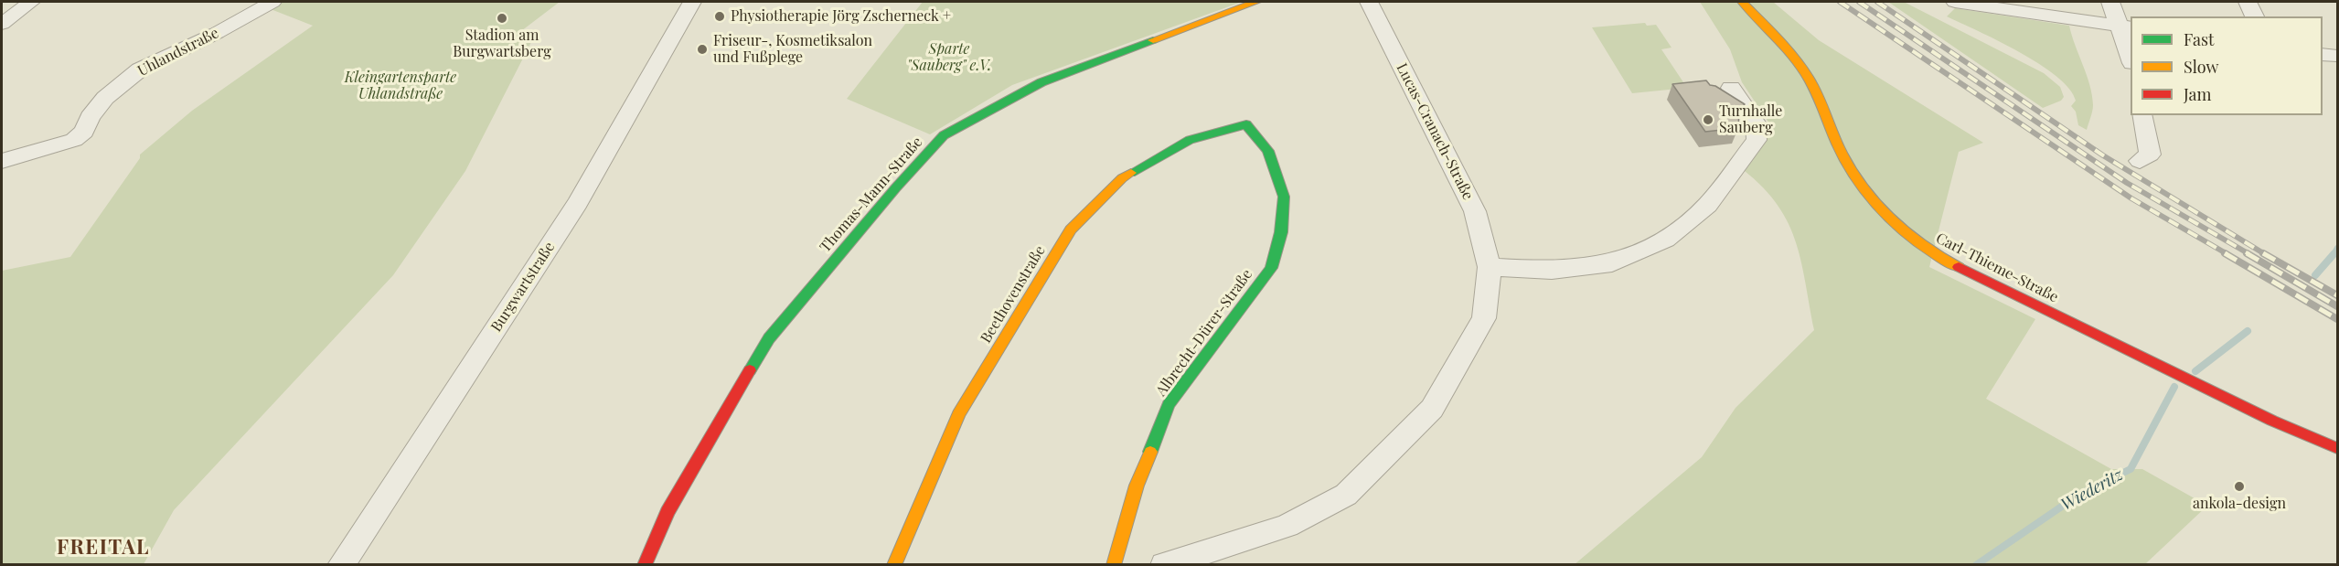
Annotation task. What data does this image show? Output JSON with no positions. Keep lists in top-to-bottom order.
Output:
{
  "streets": {
    "street": [
      "Uhlandstraße",
      "Lucas-Cranach-Straße",
      "Thomas-Mann-Straße",
      "Carl-Thieme-Straße",
      "Burgwartstraße",
      "Beethovenstraße",
      "Albrecht-Dürer-Straße"
    ]
  },
  "crossings": [
    ["Beethovenstraße", "Albrecht-Dürer-Straße"]
  ],
  "districts": ["FREITAL"],
  "water": ["Wiederitz"],
  "parks": ["Sparte \"Sauberg\" e.V.", "Kleingartensparte Uhlandstraße"],
  "places": [
    "Physiotherapie Jörg Zscherneck +",
    "Stadion am Burgwartsberg",
    "Friseur-, Kosmetiksalon und Fußplege",
    "Turnhalle Sauberg",
    "ankola-design"
  ],
  "legend": ["Fast", "Slow", "Jam"]
}
